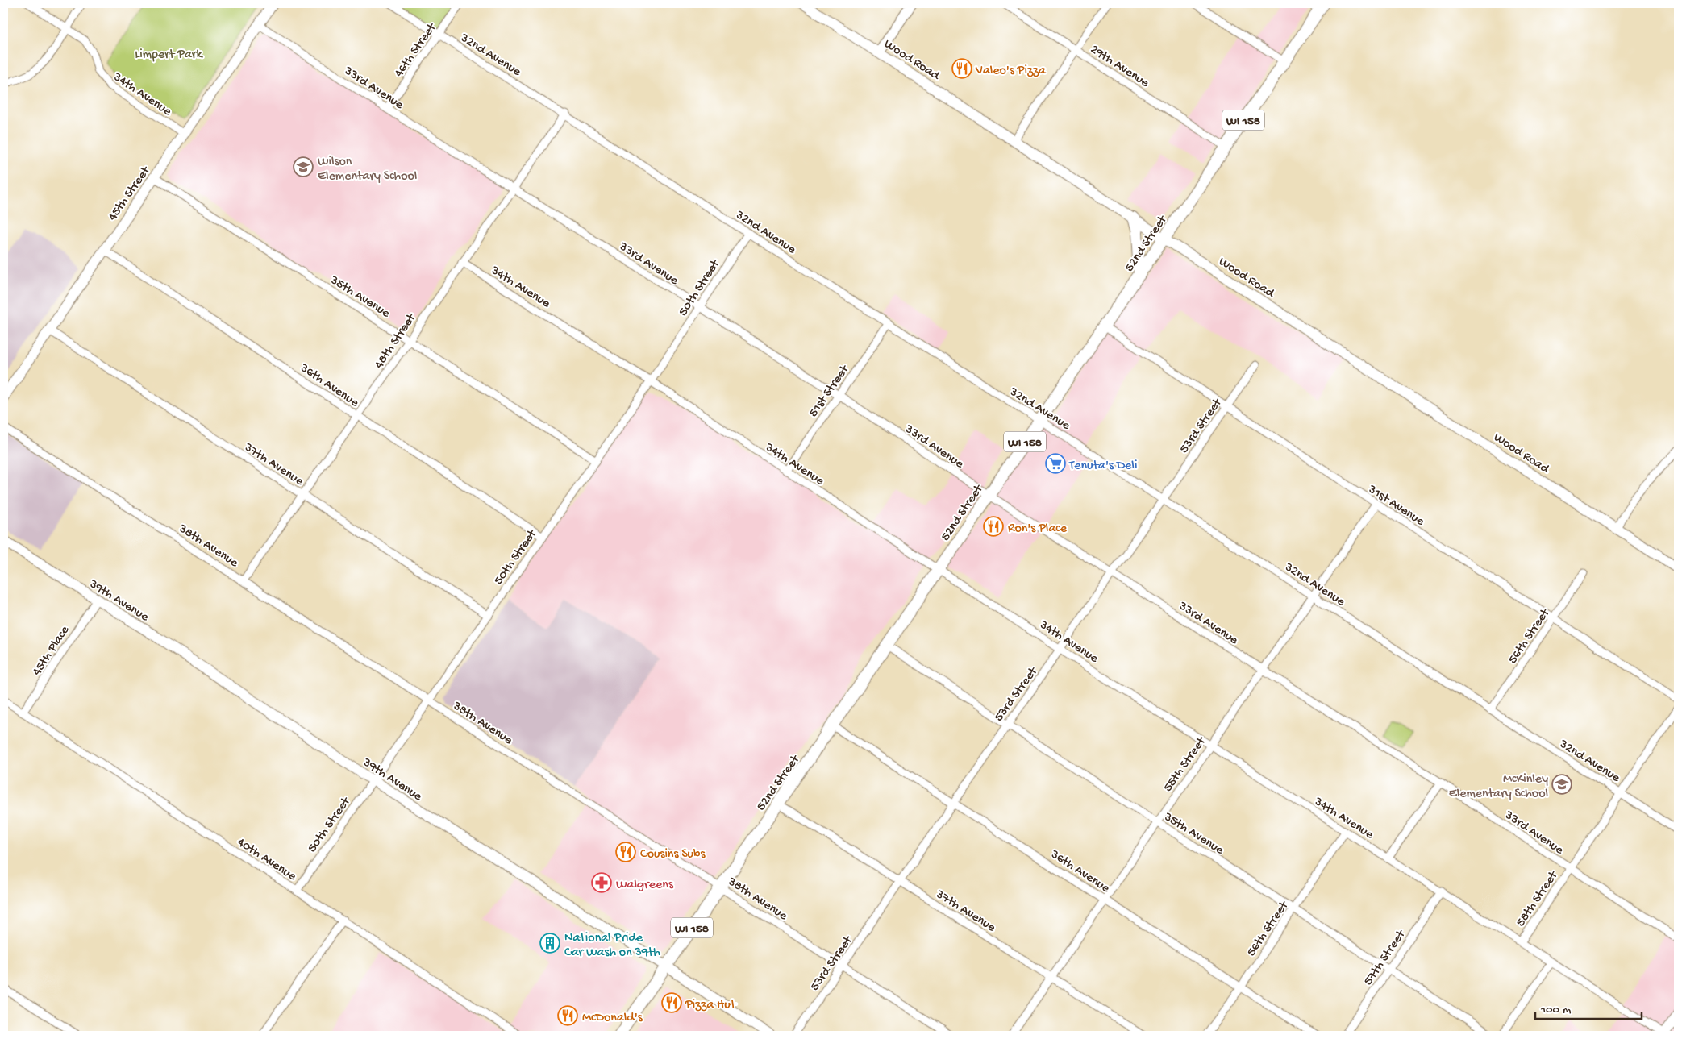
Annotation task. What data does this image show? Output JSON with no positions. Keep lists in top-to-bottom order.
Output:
{
  "streets": {
    "main road": ["WI 158", "52nd Street"],
    "street": [
      "46th Street",
      "32nd Avenue",
      "Wood Road",
      "29th Avenue",
      "33rd Avenue",
      "34th Avenue",
      "45th Street",
      "50th Street",
      "35th Avenue",
      "48th Street",
      "36th Avenue",
      "51st Street",
      "53rd Street",
      "37th Avenue",
      "31st Avenue",
      "38th Avenue",
      "39th Avenue",
      "56th Street",
      "45th Place",
      "55th Street",
      "40th Avenue",
      "58th Street",
      "57th Street"
    ]
  },
  "crossings": [
    ["46th Street", "32nd Avenue"],
    ["46th Street", "33rd Avenue"],
    ["32nd Avenue", "52nd Street"],
    ["32nd Avenue", "50th Street"],
    ["32nd Avenue", "48th Street"],
    ["32nd Avenue", "51st Street"],
    ["32nd Avenue", "53rd Street"],
    ["32nd Avenue", "56th Street"],
    ["32nd Avenue", "55th Street"],
    ["32nd Avenue", "58th Street"],
    ["Wood Road", "52nd Street"],
    ["29th Avenue", "52nd Street"],
    ["33rd Avenue", "45th Street"],
    ["33rd Avenue", "52nd Street"],
    ["33rd Avenue", "50th Street"],
    ["33rd Avenue", "48th Street"],
    ["33rd Avenue", "51st Street"],
    ["33rd Avenue", "53rd Street"],
    ["33rd Avenue", "55th Street"],
    ["33rd Avenue", "58th Street"],
    ["34th Avenue", "45th Street"],
    ["34th Avenue", "52nd Street"],
    ["34th Avenue", "50th Street"],
    ["34th Avenue", "48th Street"],
    ["34th Avenue", "51st Street"],
    ["34th Avenue", "53rd Street"],
    ["34th Avenue", "56th Street"],
    ["34th Avenue", "55th Street"],
    ["34th Avenue", "58th Street"],
    ["34th Avenue", "57th Street"],
    ["45th Street", "35th Avenue"],
    ["45th Street", "36th Avenue"],
    ["45th Street", "37th Avenue"],
    ["52nd Street", "35th Avenue"],
    ["52nd Street", "36th Avenue"],
    ["52nd Street", "37th Avenue"],
    ["52nd Street", "31st Avenue"],
    ["52nd Street", "38th Avenue"],
    ["52nd Street", "39th Avenue"],
    ["50th Street", "35th Avenue"],
    ["50th Street", "36th Avenue"],
    ["50th Street", "37th Avenue"],
    ["50th Street", "38th Avenue"],
    ["50th Street", "39th Avenue"],
    ["50th Street", "40th Avenue"],
    ["35th Avenue", "48th Street"],
    ["35th Avenue", "53rd Street"],
    ["35th Avenue", "56th Street"],
    ["35th Avenue", "55th Street"],
    ["35th Avenue", "57th Street"],
    ["48th Street", "36th Avenue"],
    ["48th Street", "37th Avenue"],
    ["48th Street", "38th Avenue"],
    ["36th Avenue", "53rd Street"],
    ["36th Avenue", "56th Street"],
    ["36th Avenue", "55th Street"],
    ["53rd Street", "37th Avenue"],
    ["53rd Street", "31st Avenue"],
    ["53rd Street", "38th Avenue"],
    ["37th Avenue", "55th Street"],
    ["31st Avenue", "56th Street"],
    ["31st Avenue", "55th Street"],
    ["39th Avenue", "45th Place"],
    ["45th Place", "40th Avenue"]
  ],
  "parks": ["Limpert Park"],
  "places": {
    "restaurant": [
      "Valeo's Pizza",
      "Ron's Place",
      "Cousins Subs",
      "Pizza Hut",
      "McDonald's"
    ],
    "school or university": ["Wilson Elementary School", "McKinley Elementary School"],
    "supermarket": ["Tenuta's Deli"],
    "pharmacy": ["Walgreens"],
    "building": ["National Pride Car Wash on 39th"]
  },
  "scale_bar": "100 m"
}
